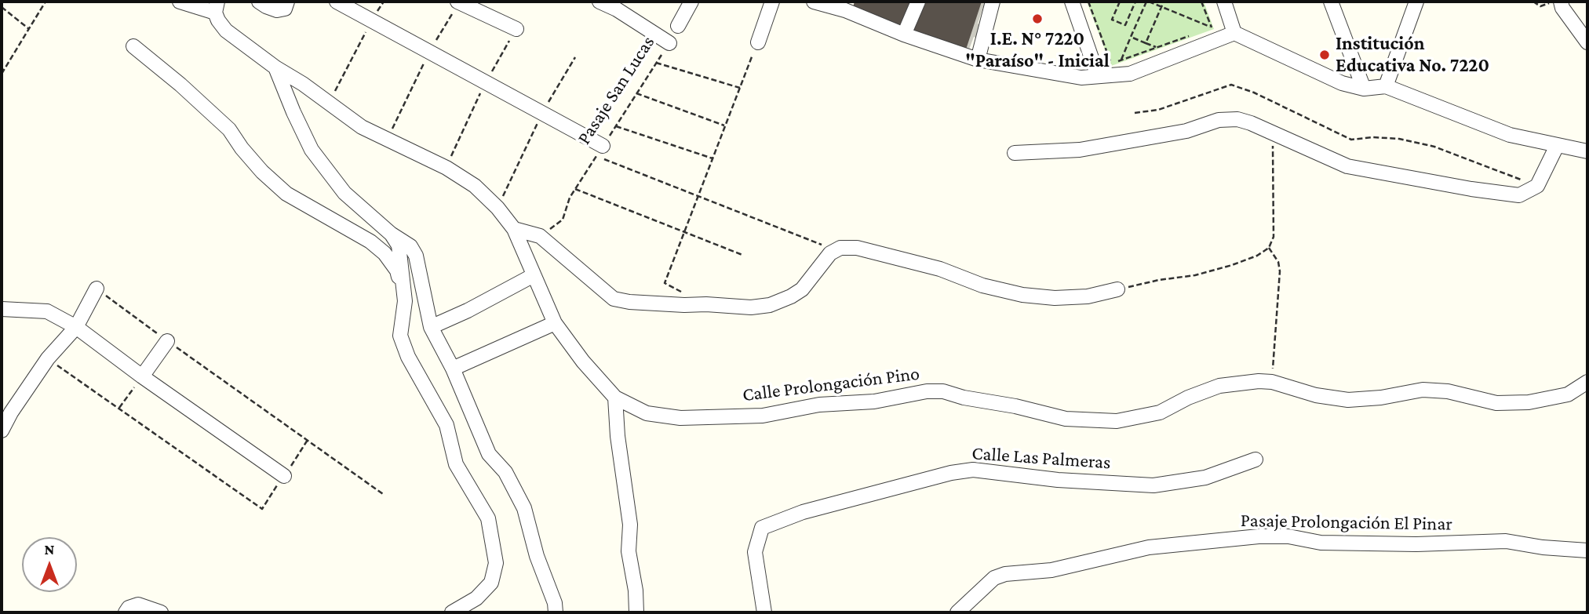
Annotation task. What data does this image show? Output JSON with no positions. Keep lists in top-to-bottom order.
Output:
{
  "streets": {
    "street": [
      "Pasaje San Lucas",
      "Calle Prolongación Pino",
      "Calle Las Palmeras",
      "Pasaje Prolongación El Pinar"
    ]
  },
  "places": ["I.E. N° 7220 \"Paraíso\" - Inicial", "Institución Educativa No. 7220"],
  "north": "top"
}
